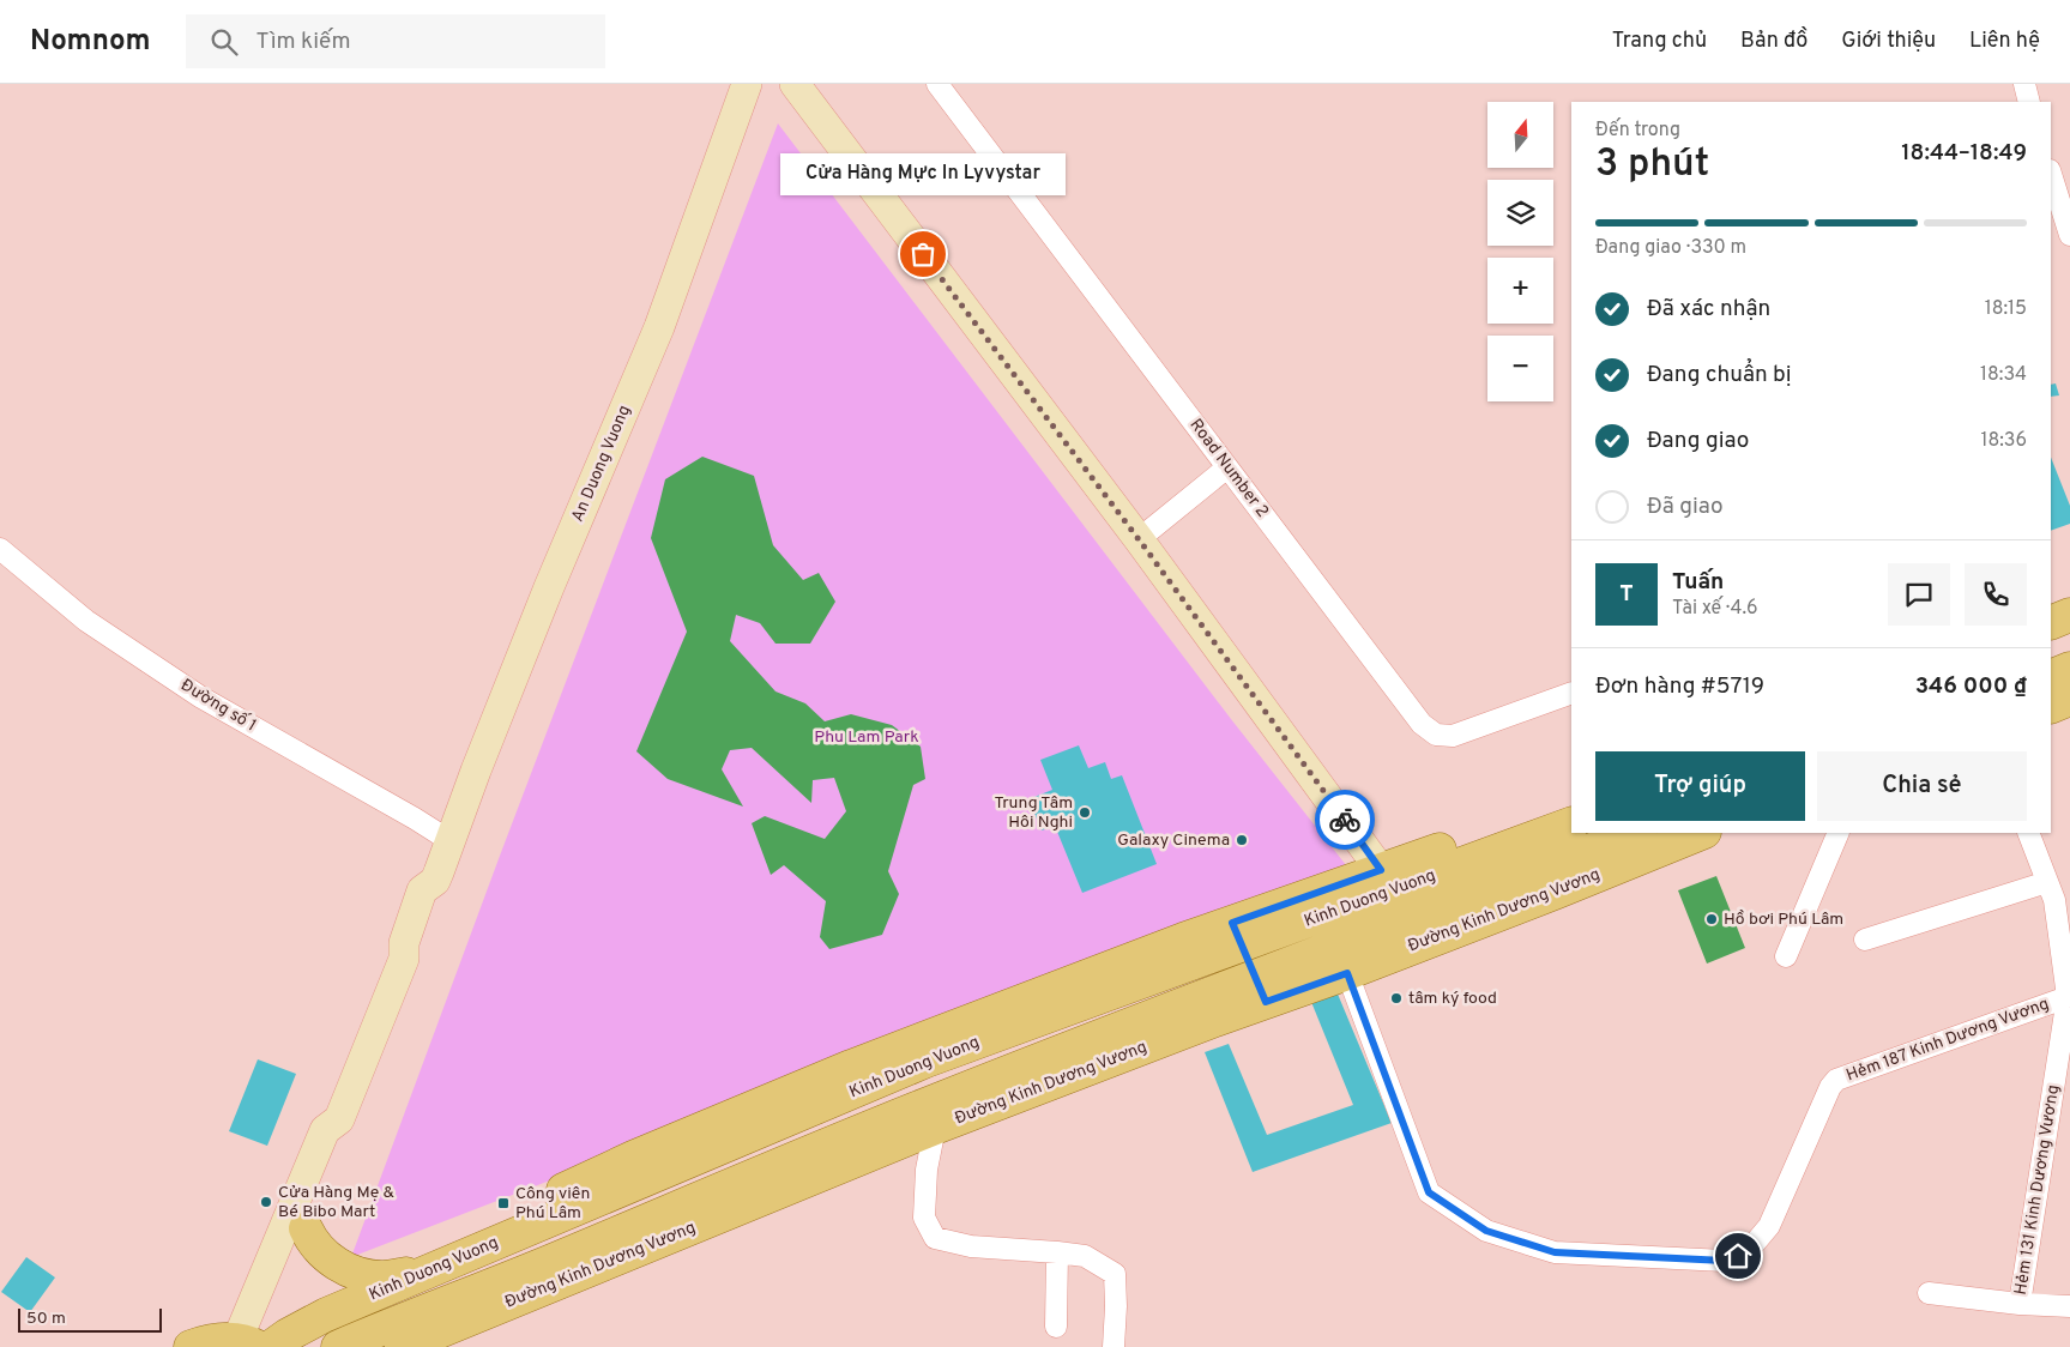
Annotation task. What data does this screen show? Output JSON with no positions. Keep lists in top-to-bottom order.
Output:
{
  "streets": {
    "main road": ["An Duong Vuong", "Kinh Duong Vuong", "Đường Kinh Dương Vương"],
    "street": [
      "Road Number 2",
      "Đường số 1",
      "Hẻm 187 Kinh Dương Vương",
      "Hẻm 131 Kinh Dương Vương"
    ]
  },
  "crossings": [
    ["An Duong Vuong", "Đường số 1"],
    ["Đường Kinh Dương Vương", "Hẻm 187 Kinh Dương Vương"],
    ["Hẻm 187 Kinh Dương Vương", "Hẻm 131 Kinh Dương Vương"]
  ],
  "parks": ["Phu Lam Park"],
  "places": {
    "other": [
      "Cửa Hàng Mực In Lyvystar",
      "Trung Tâm Hôi Nghi",
      "Galaxy Cinema",
      "Hồ bơi Phú Lâm",
      "tâm ký food",
      "Cửa Hàng Mẹ & Bé Bibo Mart"
    ],
    "transit": ["Công viên Phú Lâm"]
  },
  "scale_bar": "50 m",
  "north": "top",
  "page": {
    "header": "Nomnom",
    "search": "Tìm kiếm",
    "nav": [
      "Trang chủ",
      "Bản đồ",
      "Giới thiệu",
      "Liên hệ"
    ],
    "map_buttons": ["+", "−"],
    "heading": ["3 phút", "Đến trong", "18:44–18:49"],
    "panel": [
      "Tuấn",
      "Tài xế · 4.6",
      "Đơn hàng #5719",
      "346 000 ₫"
    ],
    "bubble": "Cửa Hàng Mực In Lyvystar",
    "bar": "Đang giao · 330 m",
    "list": [
      ["Đã xác nhận", "18:15"],
      ["Đang chuẩn bị", "18:34"],
      ["Đang giao", "18:36"],
      "Đã giao"
    ],
    "round": "T",
    "buttons": ["Trợ giúp", "Chia sẻ"],
    "scale": "50 m"
  }
}
